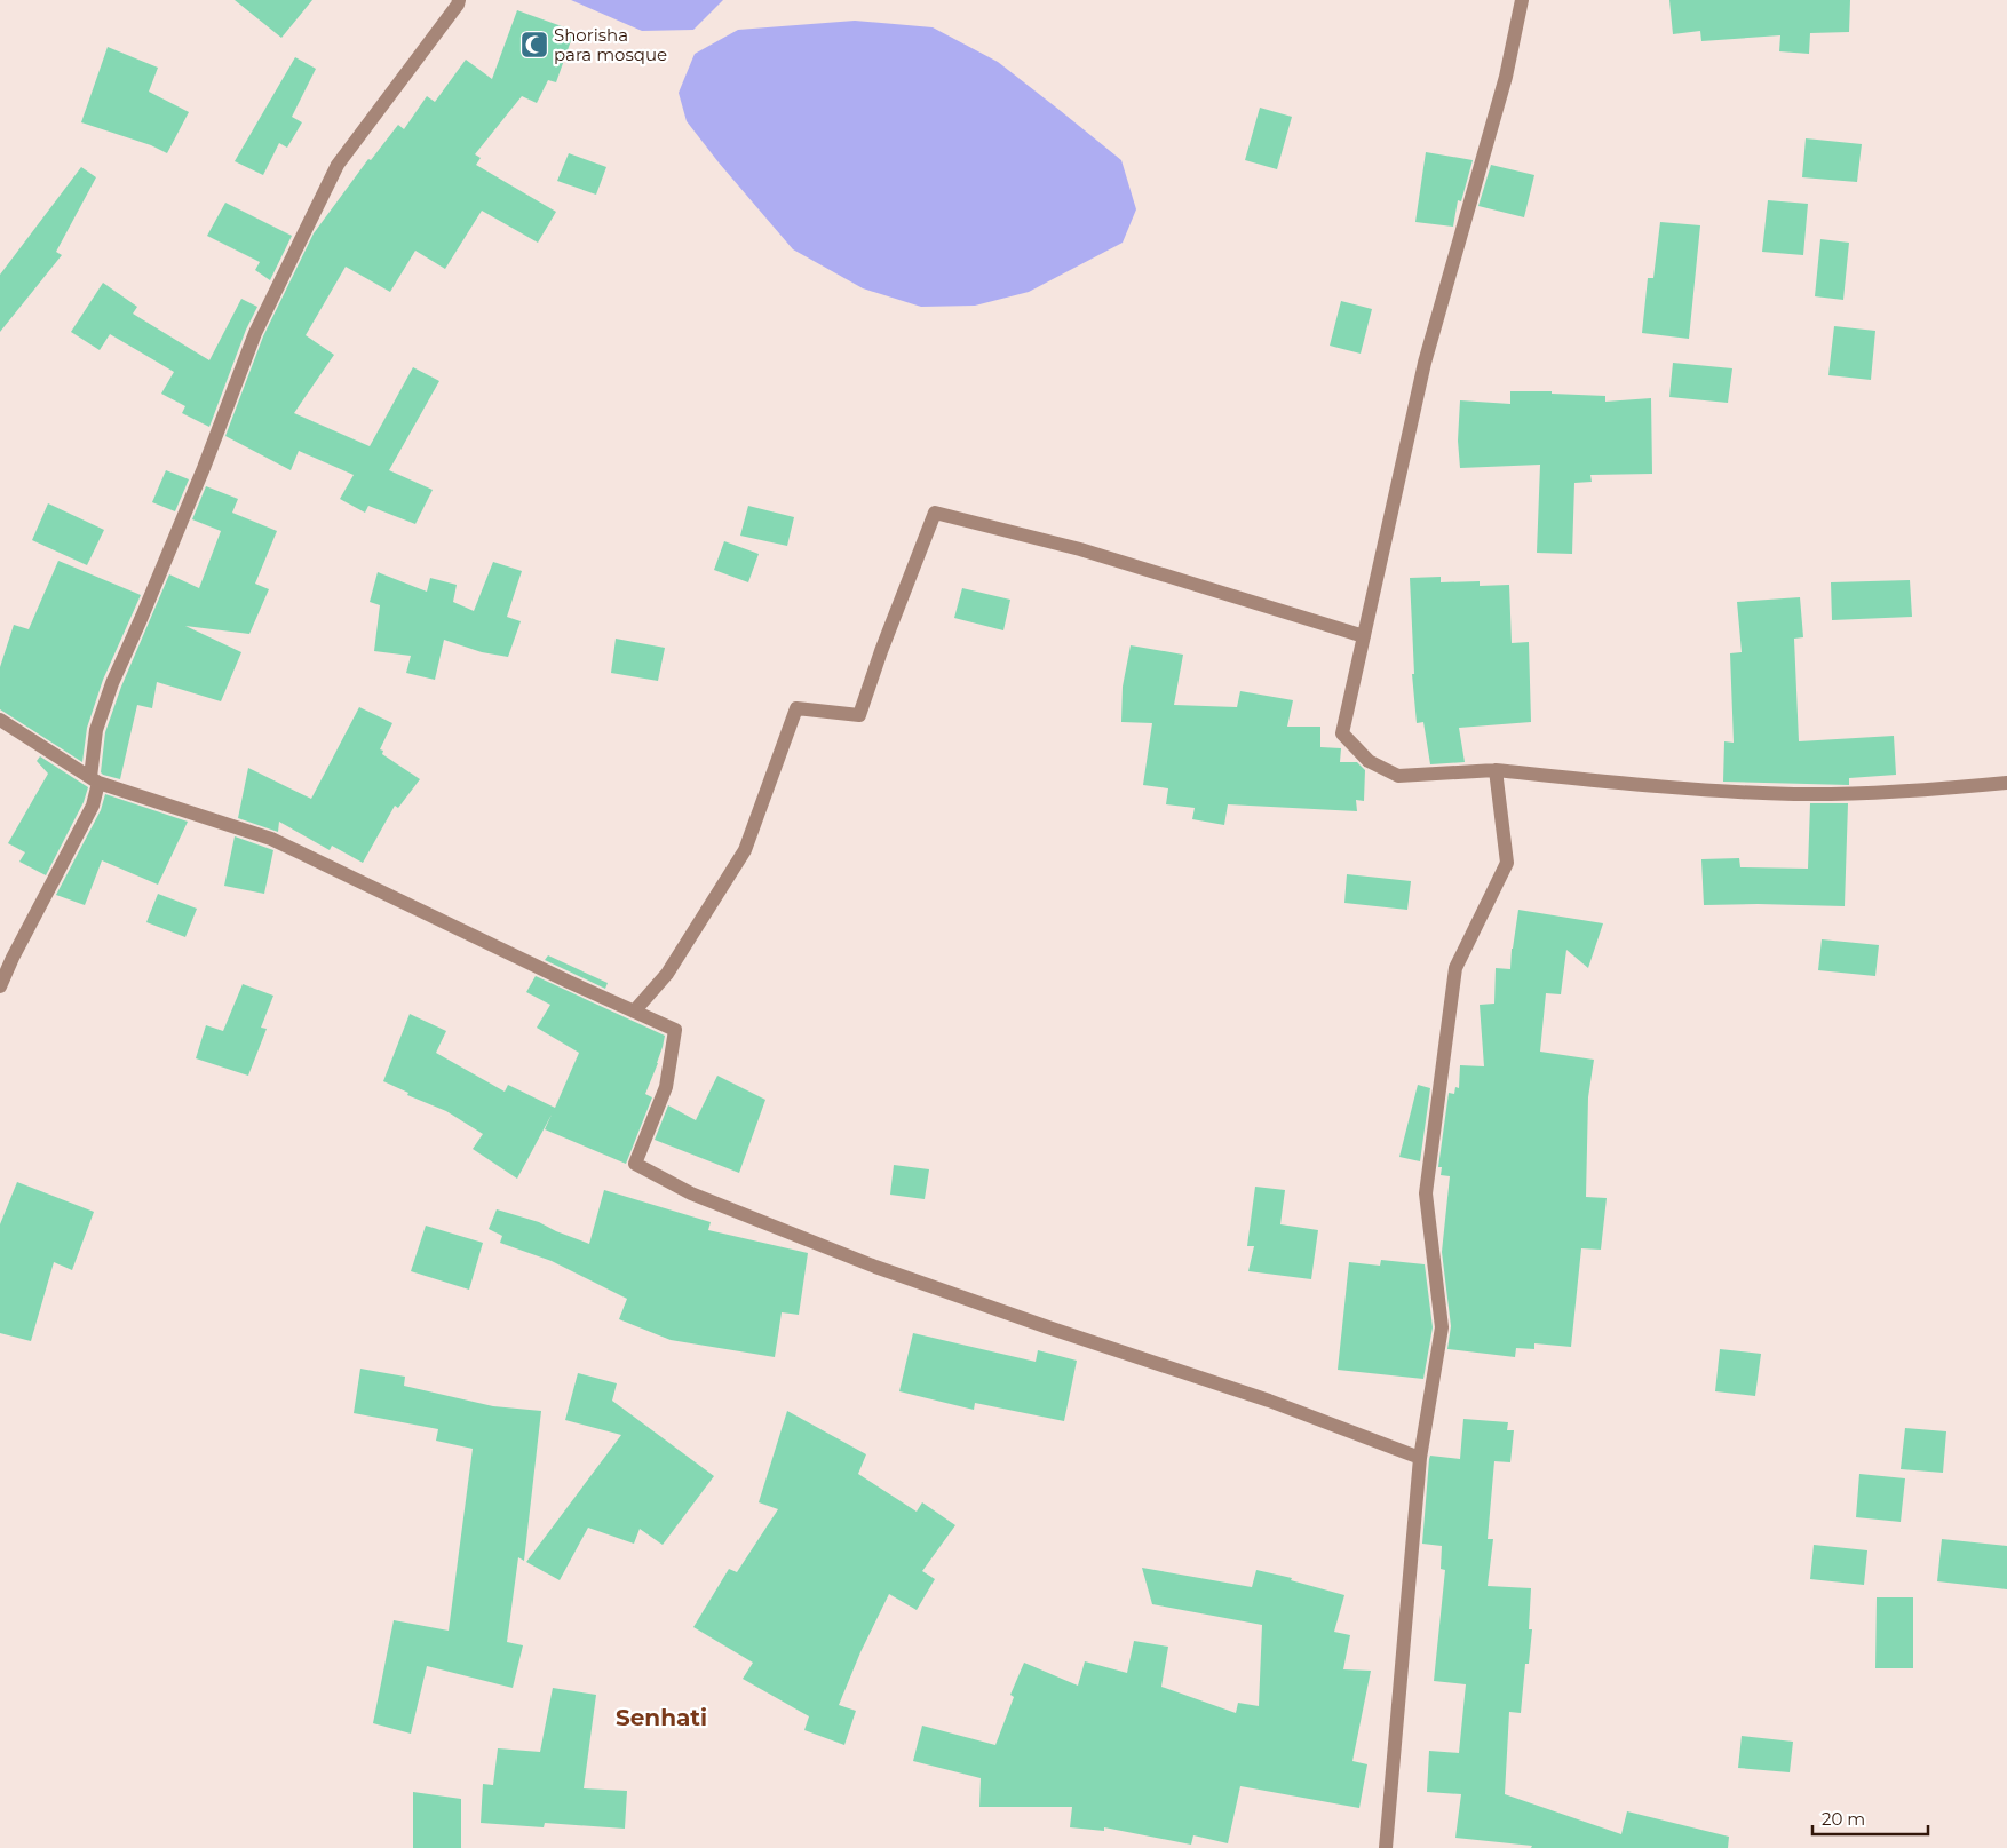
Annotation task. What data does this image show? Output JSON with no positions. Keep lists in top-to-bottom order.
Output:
{
  "districts": ["Senhati"],
  "places": {
    "mosque": ["Shorisha para mosque"]
  },
  "scale_bar": "20 m"
}
